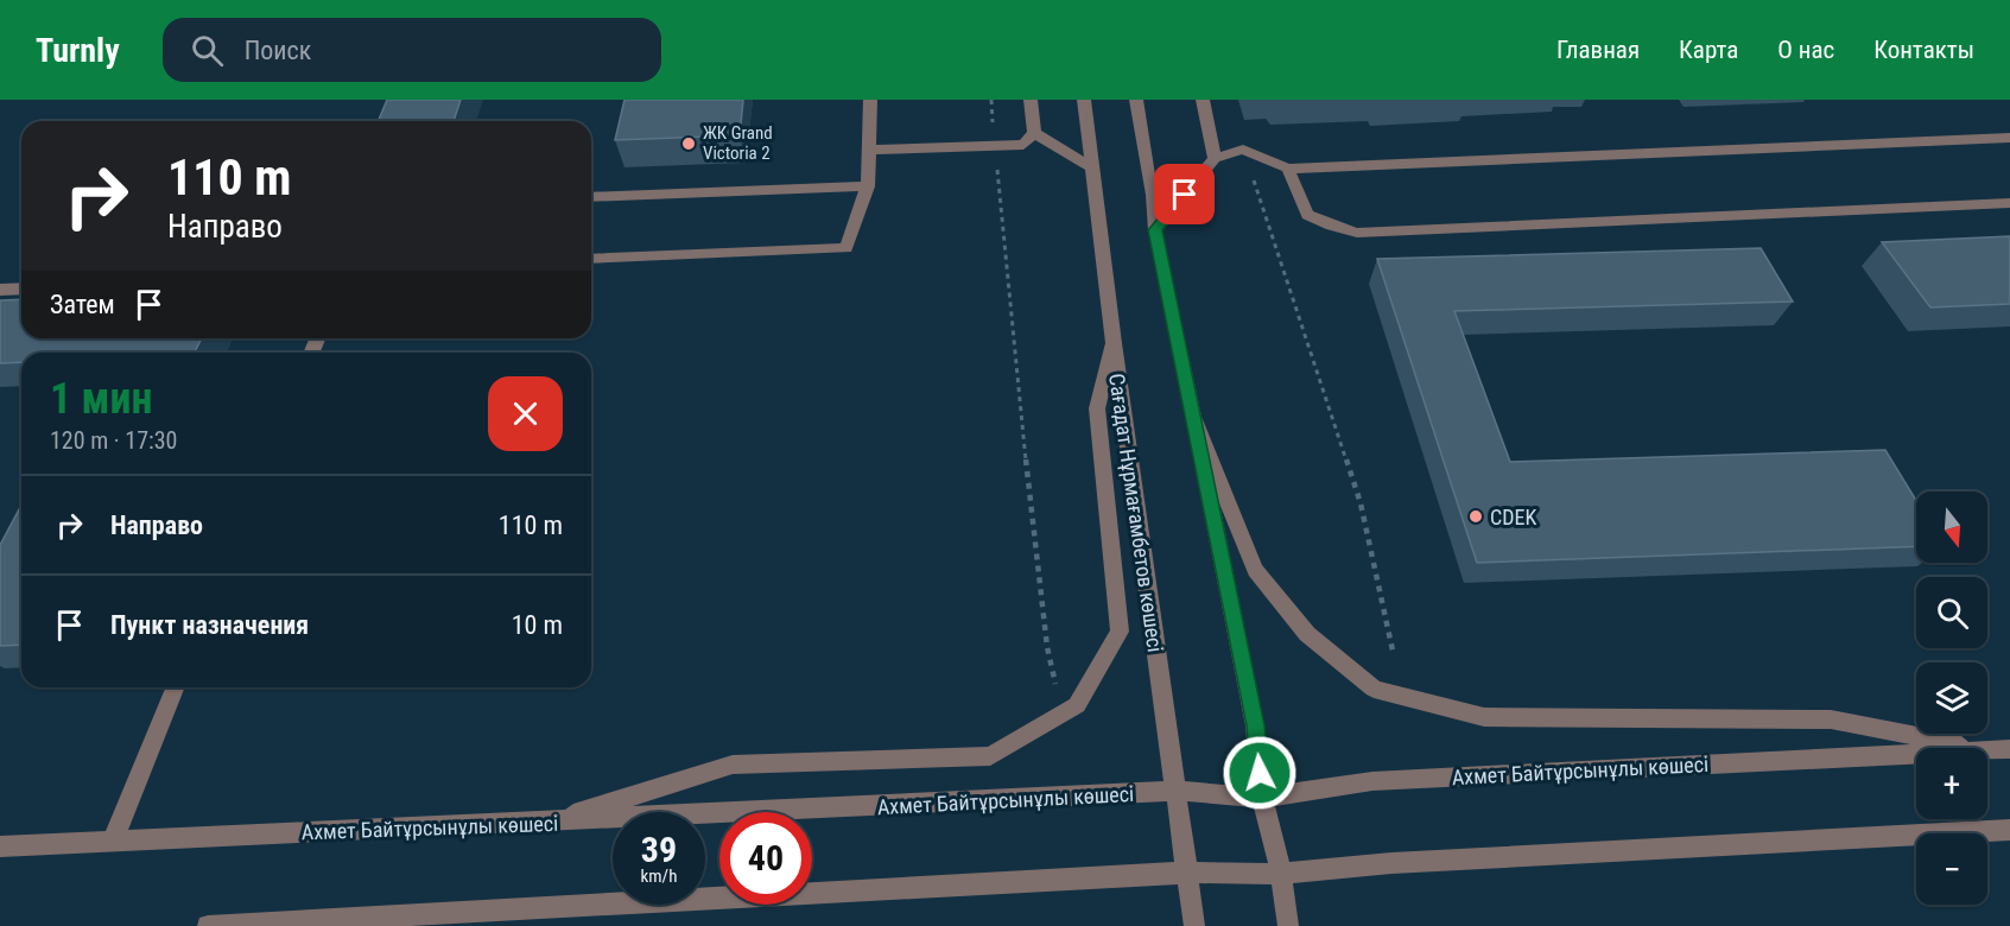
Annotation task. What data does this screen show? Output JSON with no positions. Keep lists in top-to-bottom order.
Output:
{
  "streets": {
    "street": ["Сағадат Нұрмағамбетов көшесі", "Ахмет Байтұрсынұлы көшесі"]
  },
  "crossings": [
    ["Сағадат Нұрмағамбетов көшесі", "Ахмет Байтұрсынұлы көшесі"]
  ],
  "places": ["ЖК Grand Victoria 2", "CDEK"],
  "north": "bottom",
  "page": {
    "header": "Turnly",
    "search": "Поиск",
    "nav": [
      "Главная",
      "Карта",
      "О нас",
      "Контакты"
    ],
    "turn": ["110 m", "Направо"],
    "then": "Затем",
    "heading": ["1 мин", "120 m · 17:30"],
    "list": [
      {
        "name": "Направо",
        "value": "110 m"
      },
      {
        "name": "Пункт назначения",
        "value": "10 m"
      }
    ],
    "map_buttons": ["+", "−"],
    "speed": "39 km/h",
    "limit": "40"
  }
}
